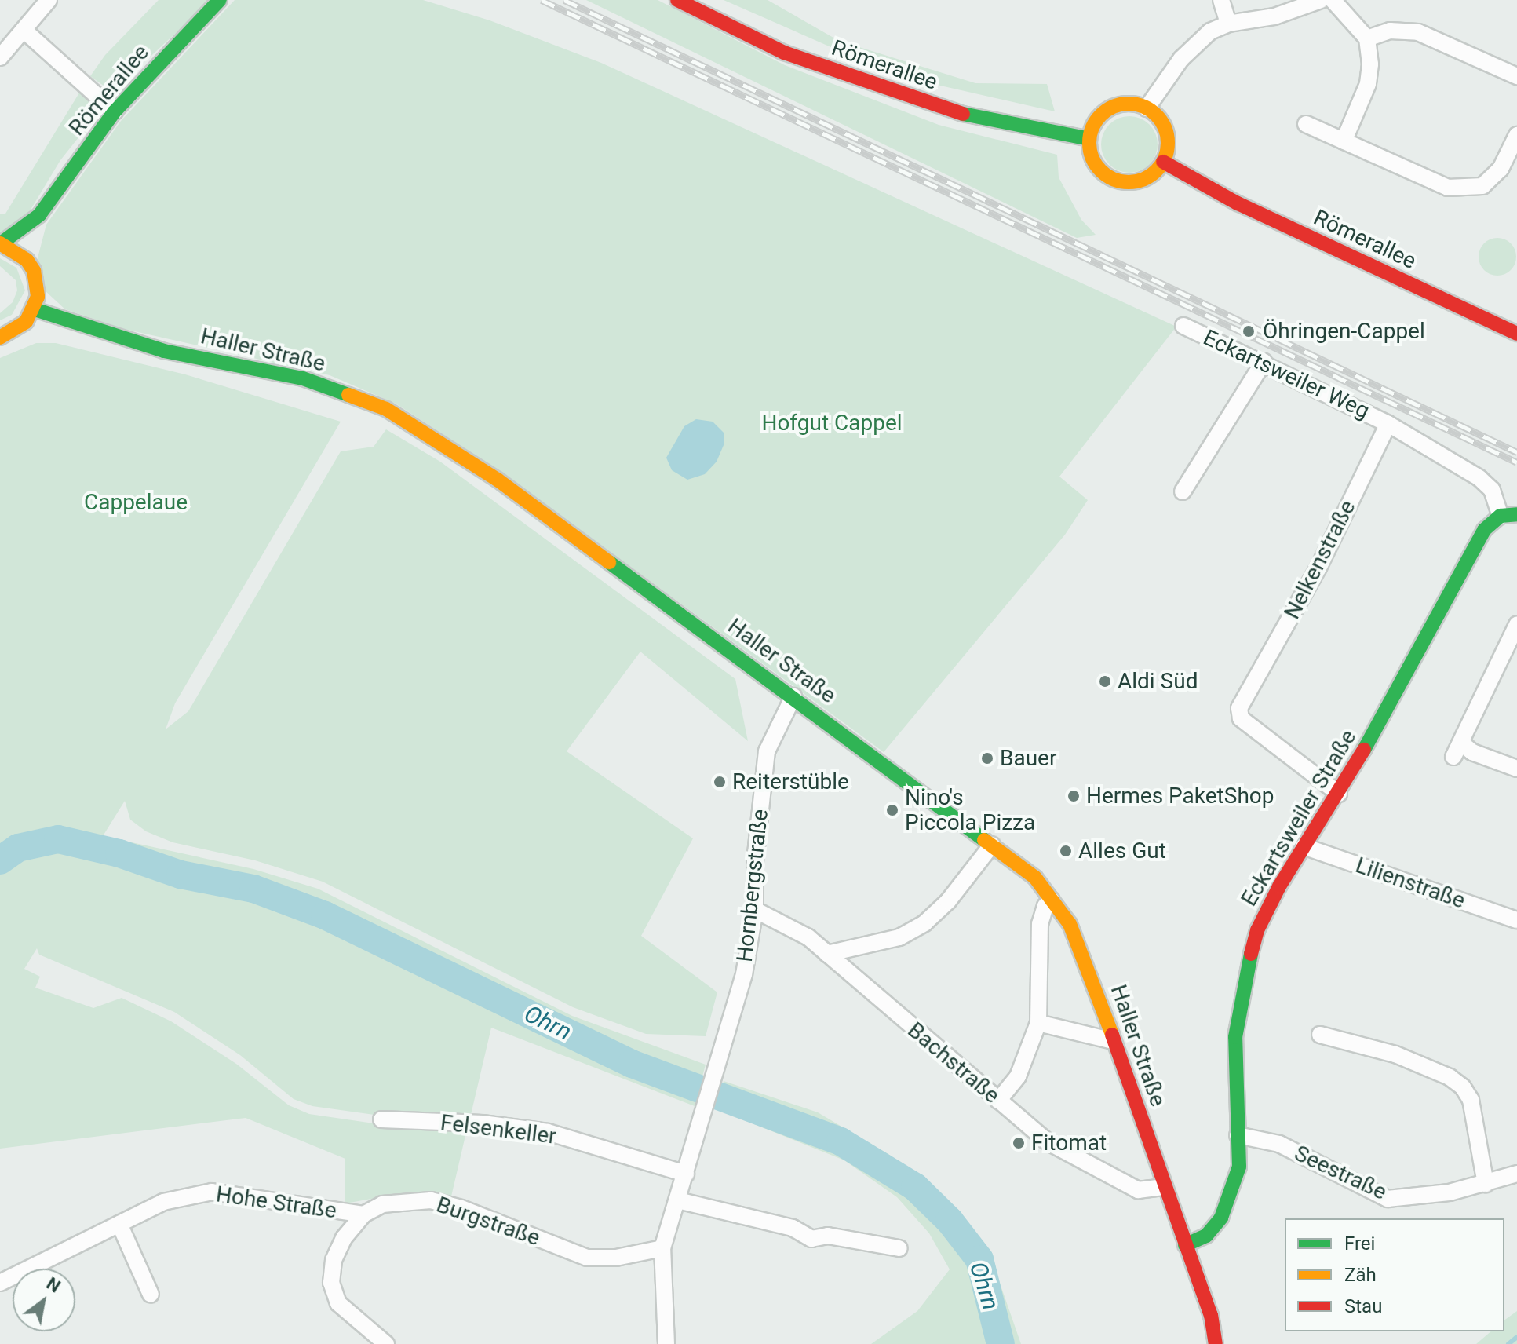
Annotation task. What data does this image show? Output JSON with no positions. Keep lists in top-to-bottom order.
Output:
{
  "streets": {
    "street": [
      "Römerallee",
      "Haller Straße",
      "Eckartsweiler Weg",
      "Nelkenstraße",
      "Eckartsweiler Straße",
      "Lilienstraße",
      "Hornbergstraße",
      "Bachstraße",
      "Felsenkeller",
      "Seestraße",
      "Hohe Straße",
      "Burgstraße"
    ]
  },
  "crossings": [
    ["Haller Straße", "Eckartsweiler Straße"],
    ["Haller Straße", "Hornbergstraße"],
    ["Haller Straße", "Bachstraße"],
    ["Eckartsweiler Weg", "Nelkenstraße"],
    ["Nelkenstraße", "Eckartsweiler Straße"],
    ["Eckartsweiler Straße", "Lilienstraße"],
    ["Eckartsweiler Straße", "Seestraße"],
    ["Hornbergstraße", "Bachstraße"],
    ["Hornbergstraße", "Felsenkeller"],
    ["Hohe Straße", "Burgstraße"]
  ],
  "water": ["Ohrn"],
  "parks": ["Hofgut Cappel", "Cappelaue"],
  "places": [
    "Öhringen-Cappel",
    "Aldi Süd",
    "Bauer",
    "Reiterstüble",
    "Hermes PaketShop",
    "Nino's Piccola Pizza",
    "Alles Gut",
    "Fitomat"
  ],
  "legend": ["Frei", "Zäh", "Stau"],
  "north": "top right"
}
